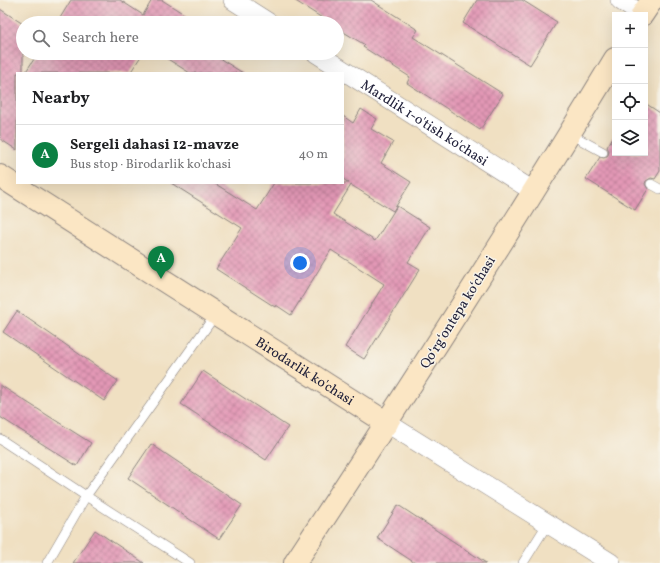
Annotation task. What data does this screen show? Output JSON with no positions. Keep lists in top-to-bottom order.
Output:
{
  "streets": {
    "street": ["Mardlik 1-o'tish ko'chasi", "Qoʻrgʻontepa koʻchasi", "Birodarlik ko'chasi"]
  },
  "crossings": [
    ["Mardlik 1-o'tish ko'chasi", "Qoʻrgʻontepa koʻchasi"],
    ["Qoʻrgʻontepa koʻchasi", "Birodarlik ko'chasi"]
  ],
  "page": {
    "map_buttons": ["+", "−"],
    "search": "Search here",
    "heading": "Nearby",
    "list": [
      {
        "mark": "A",
        "name": "Sergeli dahasi 12-mavze",
        "note": "Bus stop · Birodarlik ko'chasi",
        "value": "40 m"
      }
    ],
    "pins": "A"
  }
}
